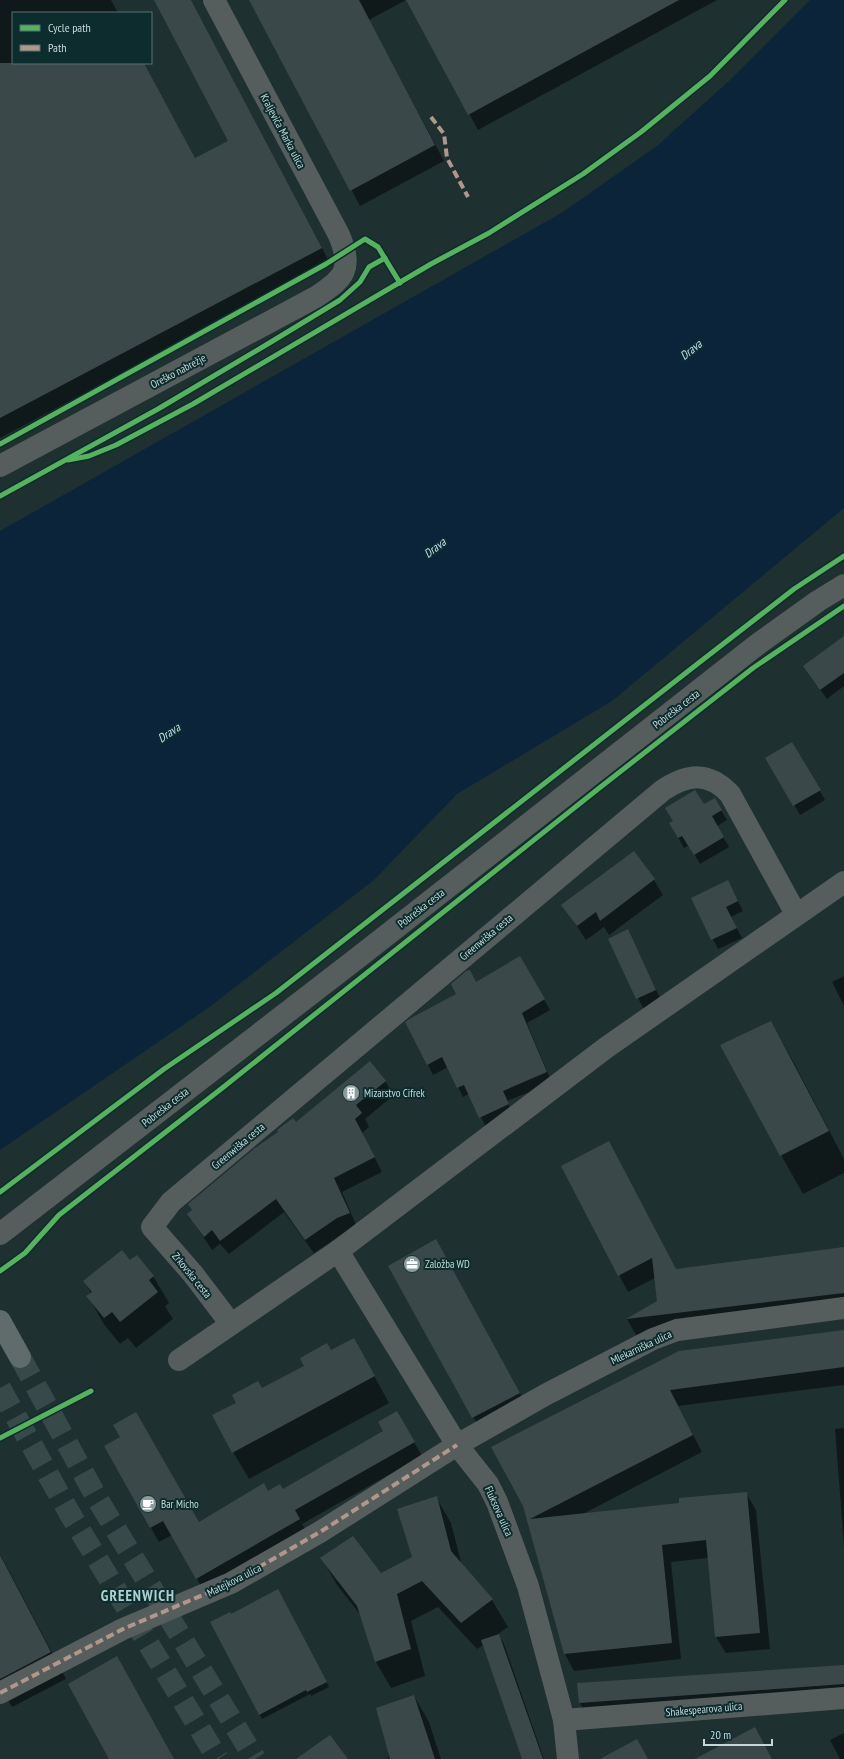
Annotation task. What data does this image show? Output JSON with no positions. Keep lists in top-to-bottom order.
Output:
{
  "streets": {
    "street": [
      "Kraljeviča Marka ulica",
      "Oreško nabrežje",
      "Pobreška cesta",
      "Greenwiška cesta",
      "Zrkovska cesta",
      "Mlekarniška ulica",
      "Fluksova ulica",
      "Matejkova ulica",
      "Shakespearova ulica"
    ]
  },
  "crossings": [
    ["Kraljeviča Marka ulica", "Oreško nabrežje"],
    ["Greenwiška cesta", "Zrkovska cesta"],
    ["Mlekarniška ulica", "Fluksova ulica"],
    ["Mlekarniška ulica", "Matejkova ulica"],
    ["Fluksova ulica", "Matejkova ulica"],
    ["Fluksova ulica", "Shakespearova ulica"]
  ],
  "districts": ["GREENWICH"],
  "water": ["Drava"],
  "places": {
    "building": ["Mizarstvo Cifrek"],
    "office": ["Založba WD"],
    "cafe": ["Bar Micho"]
  },
  "legend": ["Cycle path", "Path"],
  "scale_bar": "20 m"
}
